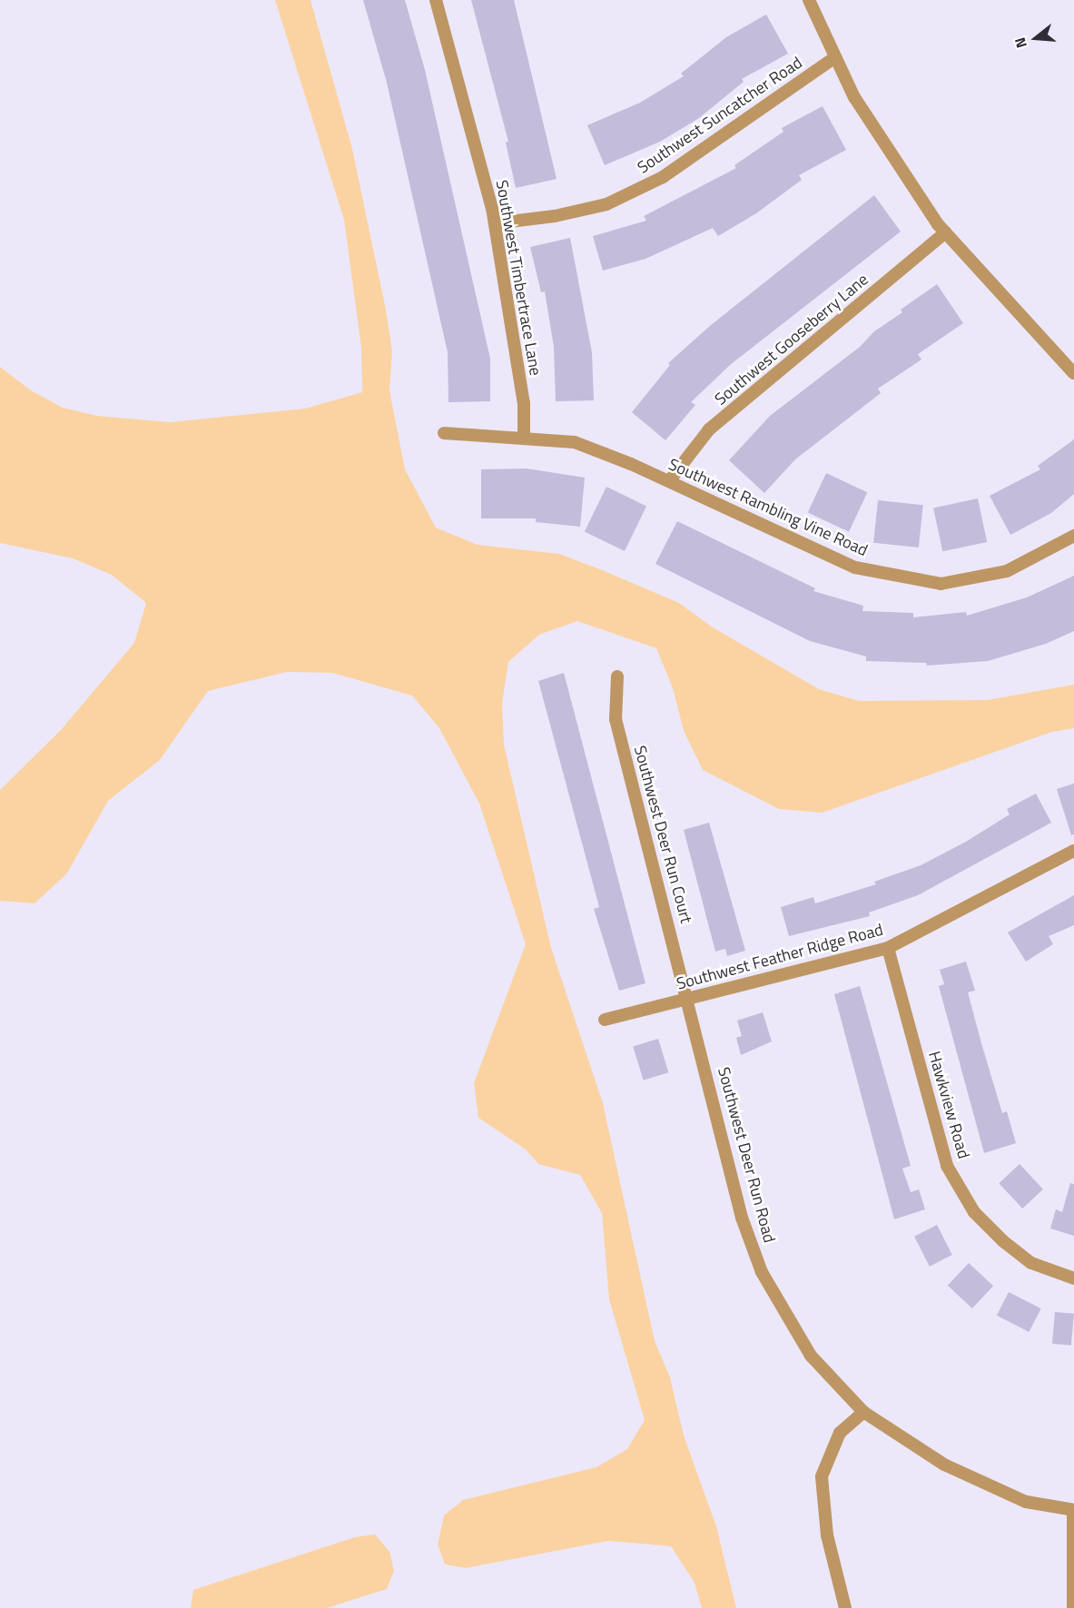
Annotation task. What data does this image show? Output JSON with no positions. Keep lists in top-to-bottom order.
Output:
{
  "streets": {
    "street": [
      "Southwest Suncatcher Road",
      "Southwest Timbertrace Lane",
      "Southwest Gooseberry Lane",
      "Southwest Rambling Vine Road",
      "Southwest Deer Run Court",
      "Southwest Feather Ridge Road",
      "Hawkview Road",
      "Southwest Deer Run Road"
    ]
  },
  "crossings": [
    ["Southwest Suncatcher Road", "Southwest Timbertrace Lane"],
    ["Southwest Timbertrace Lane", "Southwest Rambling Vine Road"],
    ["Southwest Gooseberry Lane", "Southwest Rambling Vine Road"],
    ["Southwest Deer Run Court", "Southwest Feather Ridge Road"],
    ["Southwest Deer Run Court", "Southwest Deer Run Road"],
    ["Southwest Feather Ridge Road", "Hawkview Road"],
    ["Southwest Feather Ridge Road", "Southwest Deer Run Road"]
  ],
  "north": "left"
}
